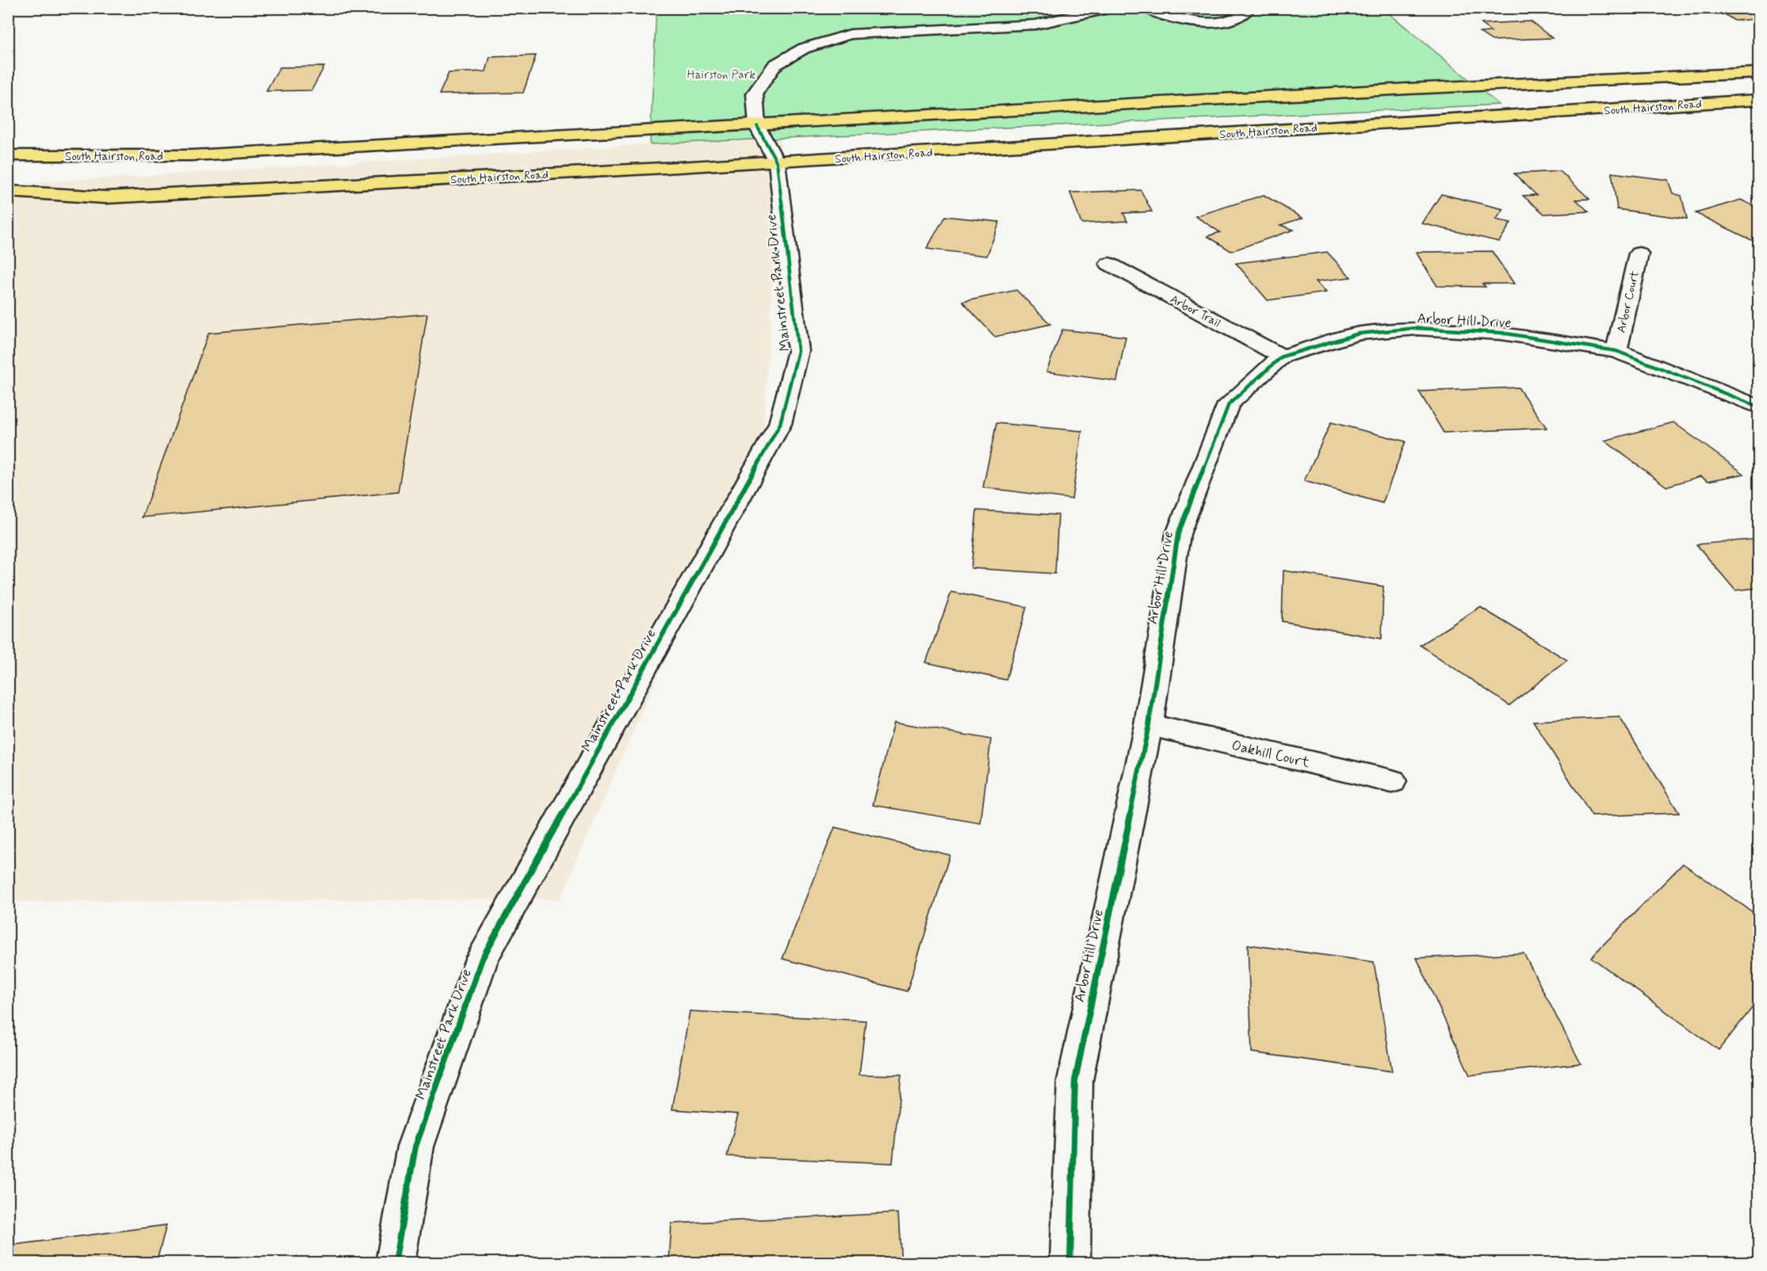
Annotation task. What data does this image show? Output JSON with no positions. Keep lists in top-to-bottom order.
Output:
{
  "streets": {
    "main road": ["South Hairston Road"],
    "street": [
      "Mainstreet Park Drive",
      "Arbor Court",
      "Arbor Trail",
      "Arbor Hill Drive",
      "Oakhill Court"
    ]
  },
  "crossings": [
    ["South Hairston Road", "Mainstreet Park Drive"],
    ["Arbor Court", "Arbor Hill Drive"],
    ["Arbor Trail", "Arbor Hill Drive"],
    ["Arbor Hill Drive", "Oakhill Court"]
  ],
  "parks": ["Hairston Park"]
}
